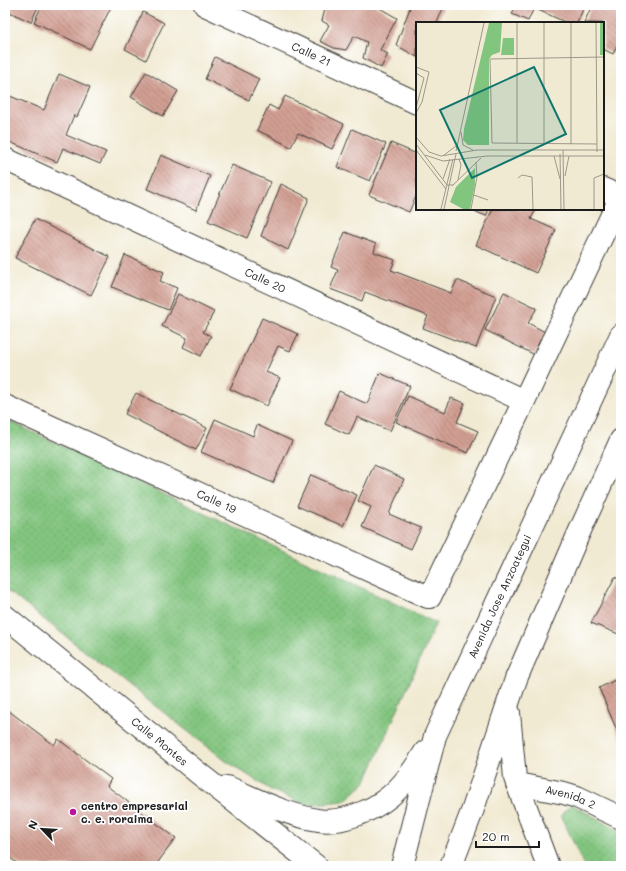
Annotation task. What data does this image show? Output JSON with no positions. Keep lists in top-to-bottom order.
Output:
{
  "streets": {
    "street": [
      "Calle 21",
      "Calle 20",
      "Calle 19",
      "Avenida Jose Anzoategui",
      "Calle Montes",
      "Avenida 2"
    ]
  },
  "crossings": [
    ["Calle 20", "Calle 19"]
  ],
  "places": ["centro empresarial c. e. roraima"],
  "scale_bar": "20 m",
  "north": "top left"
}
